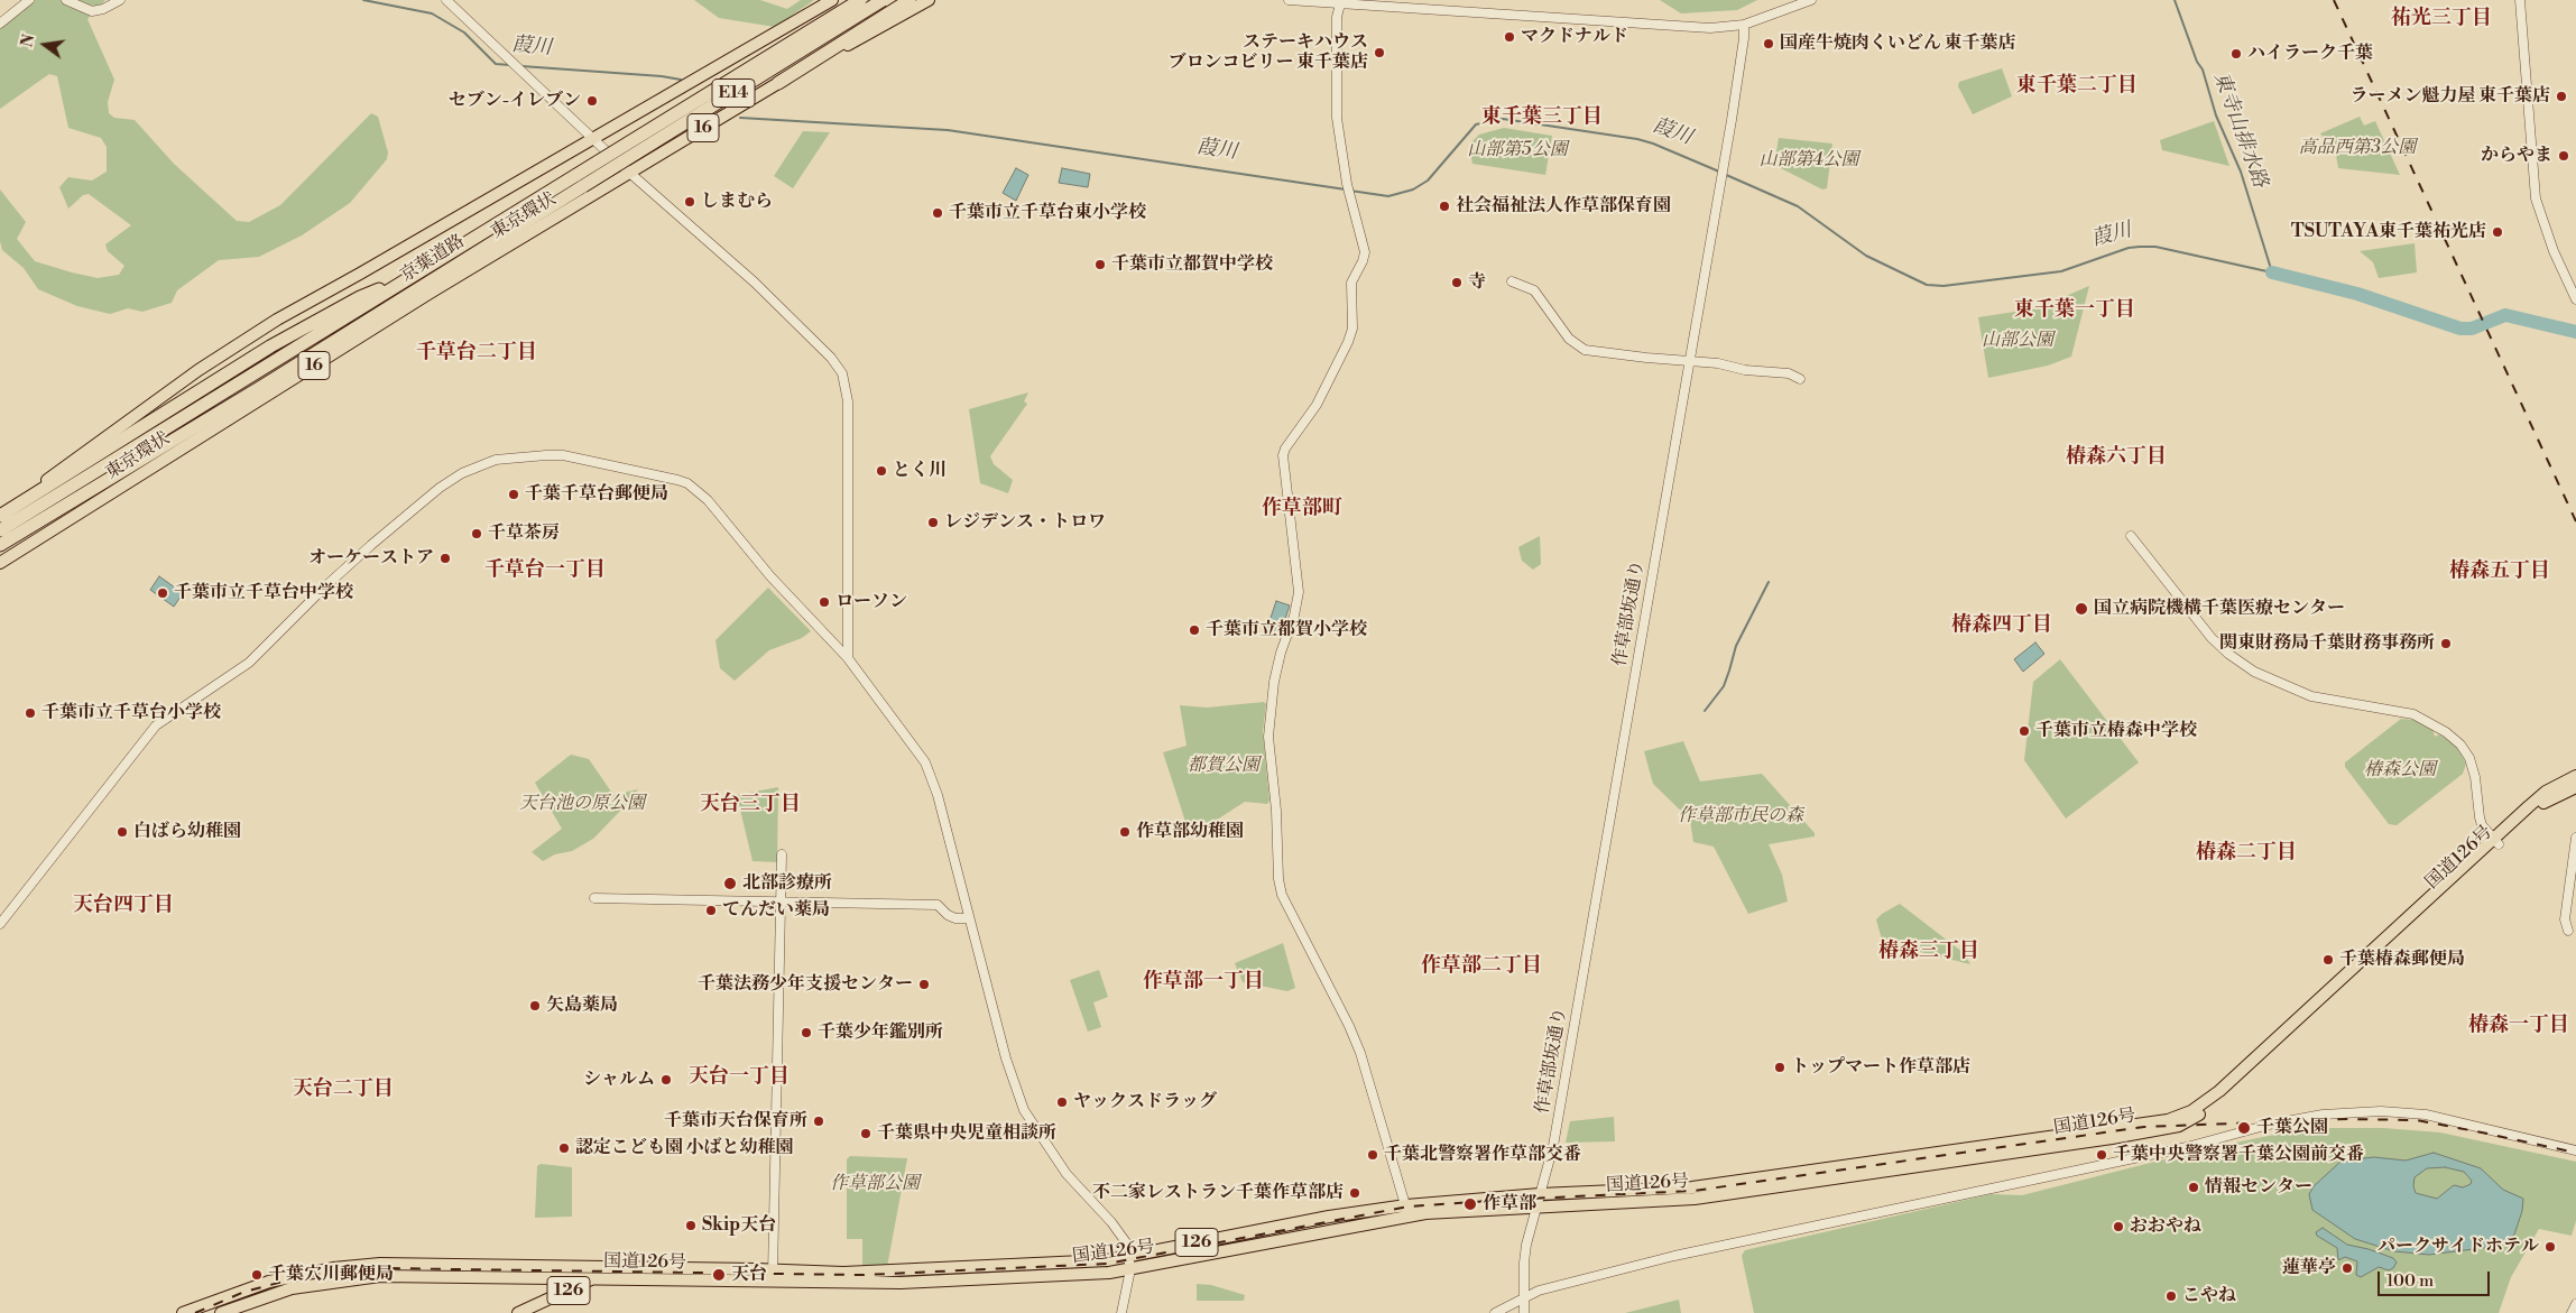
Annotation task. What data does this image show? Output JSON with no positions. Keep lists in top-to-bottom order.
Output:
{
  "streets": {
    "highway": [
      "E14",
      "16",
      "東京環状",
      "京葉道路",
      "国道126号",
      "126"
    ],
    "street": ["作草部坂通り"]
  },
  "crossings": [
    ["作草部坂通り", "国道126号"]
  ],
  "districts": [
    "祐光三丁目",
    "東千葉二丁目",
    "東千葉三丁目",
    "東千葉一丁目",
    "千草台二丁目",
    "椿森六丁目",
    "作草部町",
    "千草台一丁目",
    "椿森五丁目",
    "椿森四丁目",
    "天台三丁目",
    "椿森二丁目",
    "天台四丁目",
    "椿森三丁目",
    "作草部二丁目",
    "作草部一丁目",
    "椿森一丁目",
    "天台一丁目",
    "天台二丁目"
  ],
  "water": ["葭川", "東寺山排水路"],
  "parks": [
    "高品西第3公園",
    "山部第5公園",
    "山部第4公園",
    "山部公園",
    "都賀公園",
    "椿森公園",
    "天台池の原公園",
    "作草部市民の森",
    "作草部公園"
  ],
  "places": [
    "マクドナルド",
    "国産牛焼肉くいどん 東千葉店",
    "ステーキハウス ブロンコビリー 東千葉店",
    "ハイラーク千葉",
    "ラーメン魁力屋 東千葉店",
    "セブン-イレブン",
    "からやま",
    "しまむら",
    "社会福祉法人作草部保育園",
    "千葉市立千草台東小学校",
    "TSUTAYA東千葉祐光店",
    "千葉市立都賀中学校",
    "寺",
    "とく川",
    "千葉千草台郵便局",
    "レジデンス・トロワ",
    "千草茶房",
    "オーケーストア",
    "千葉市立千草台中学校",
    "ローソン",
    "国立病院機構千葉医療センター",
    "千葉市立都賀小学校",
    "関東財務局千葉財務事務所",
    "千葉市立千草台小学校",
    "千葉市立椿森中学校",
    "白ばら幼稚園",
    "作草部幼稚園",
    "北部診療所",
    "てんだい薬局",
    "千葉椿森郵便局",
    "千葉法務少年支援センター",
    "矢島薬局",
    "千葉少年鑑別所",
    "トップマート作草部店",
    "シャルム",
    "ヤックスドラッグ",
    "千葉市天台保育所",
    "千葉公園",
    "千葉県中央児童相談所",
    "認定こども園 小ばと幼稚園",
    "千葉北警察署作草部交番",
    "千葉中央警察署千葉公園前交番",
    "情報センター",
    "不二家レストラン千葉作草部店",
    "作草部",
    "Skip天台",
    "おおやね",
    "パークサイドホテル",
    "蓮華亭",
    "千葉穴川郵便局",
    "天台",
    "こやね"
  ],
  "scale_bar": "100 m",
  "north": "left"
}
